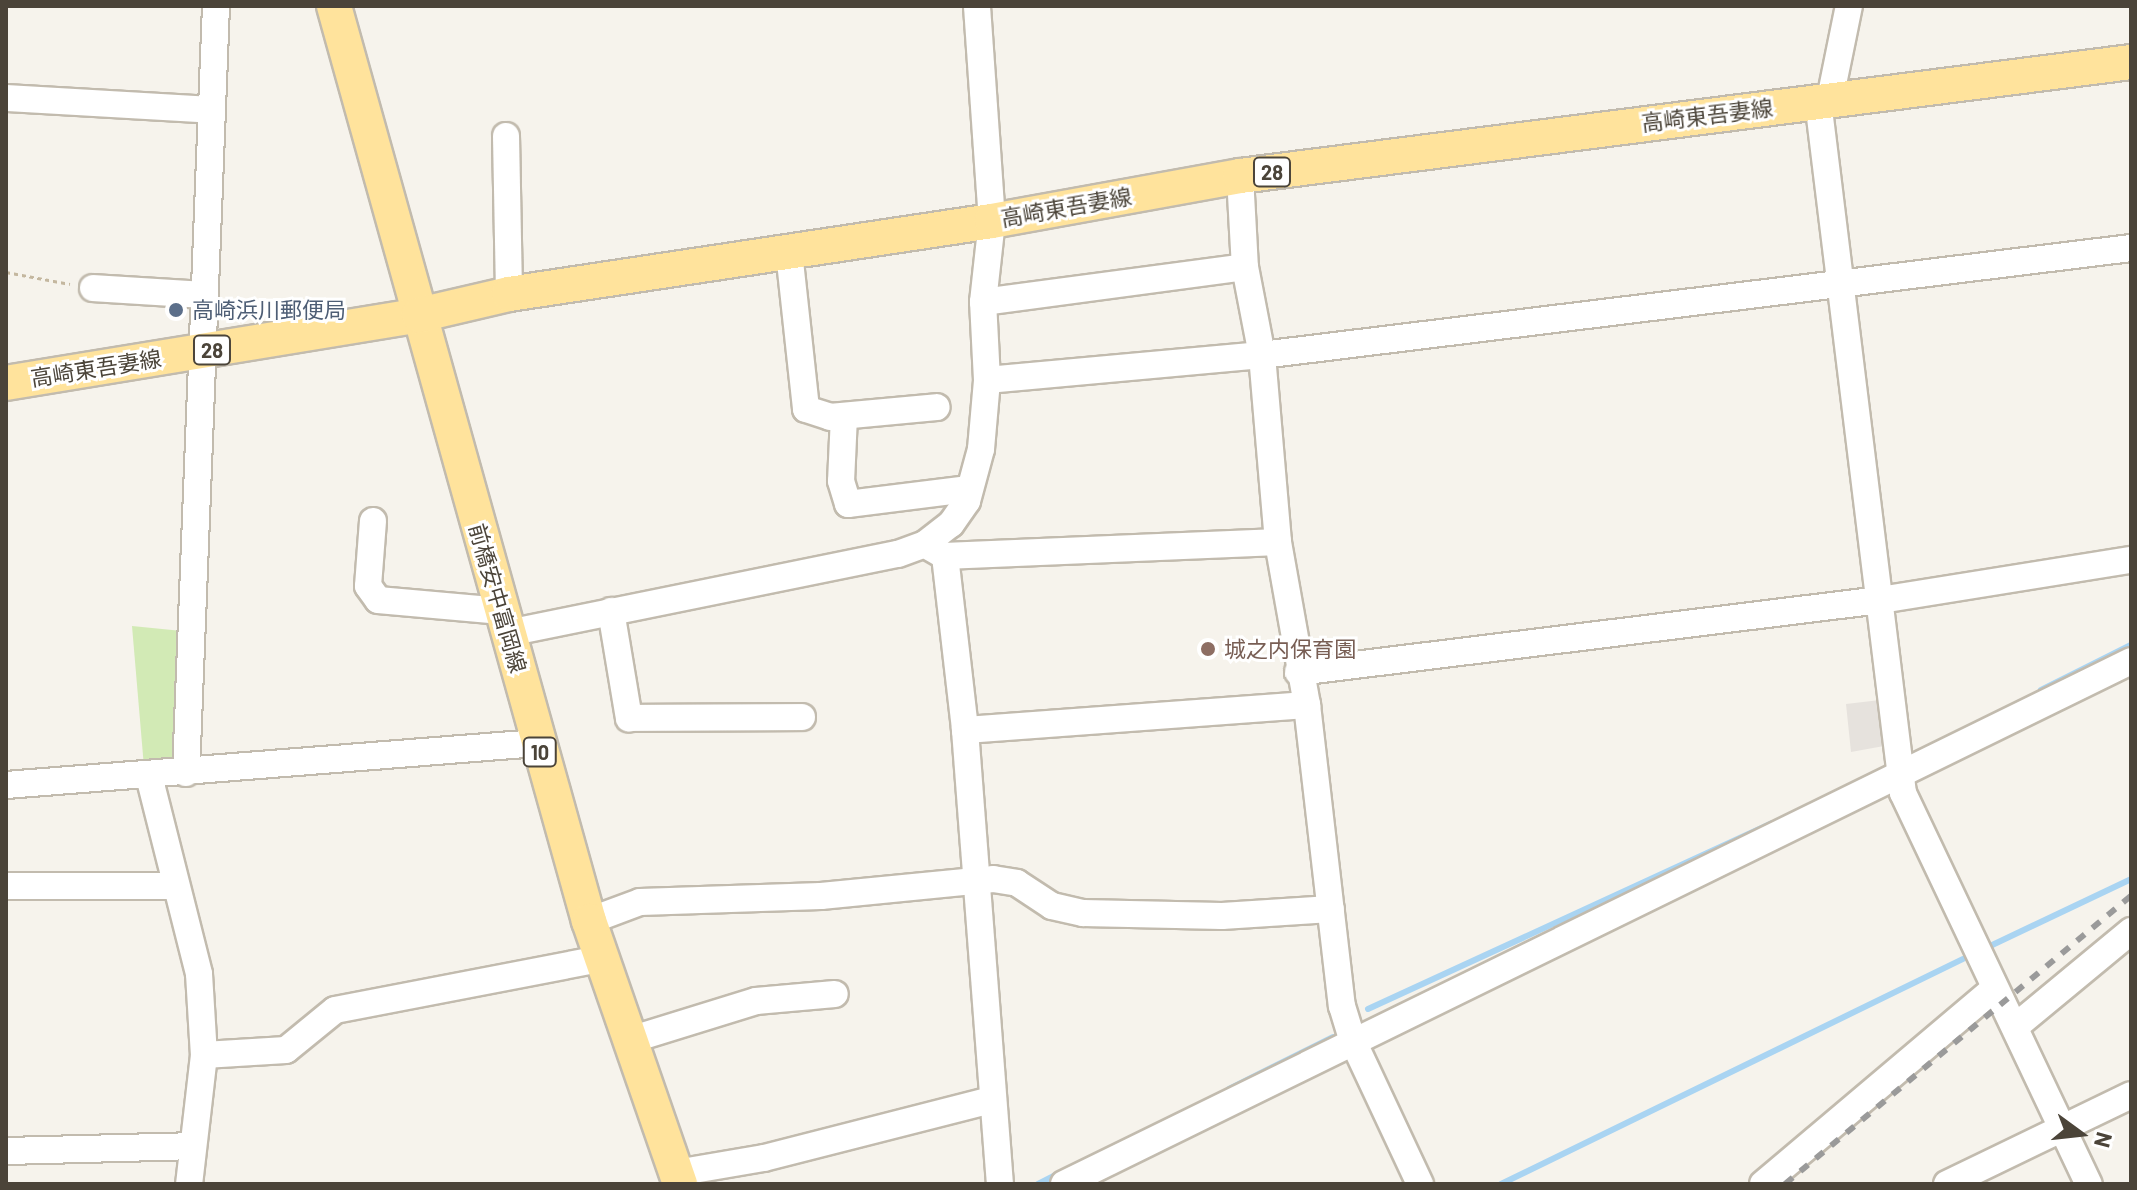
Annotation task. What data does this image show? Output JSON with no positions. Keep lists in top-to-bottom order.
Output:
{
  "streets": {
    "main road": [
      "高崎東吾妻線",
      "28",
      "前橋安中富岡線",
      "10"
    ]
  },
  "crossings": [
    ["高崎東吾妻線", "前橋安中富岡線"]
  ],
  "places": ["高崎浜川郵便局", "城之内保育園"],
  "north": "right"
}
